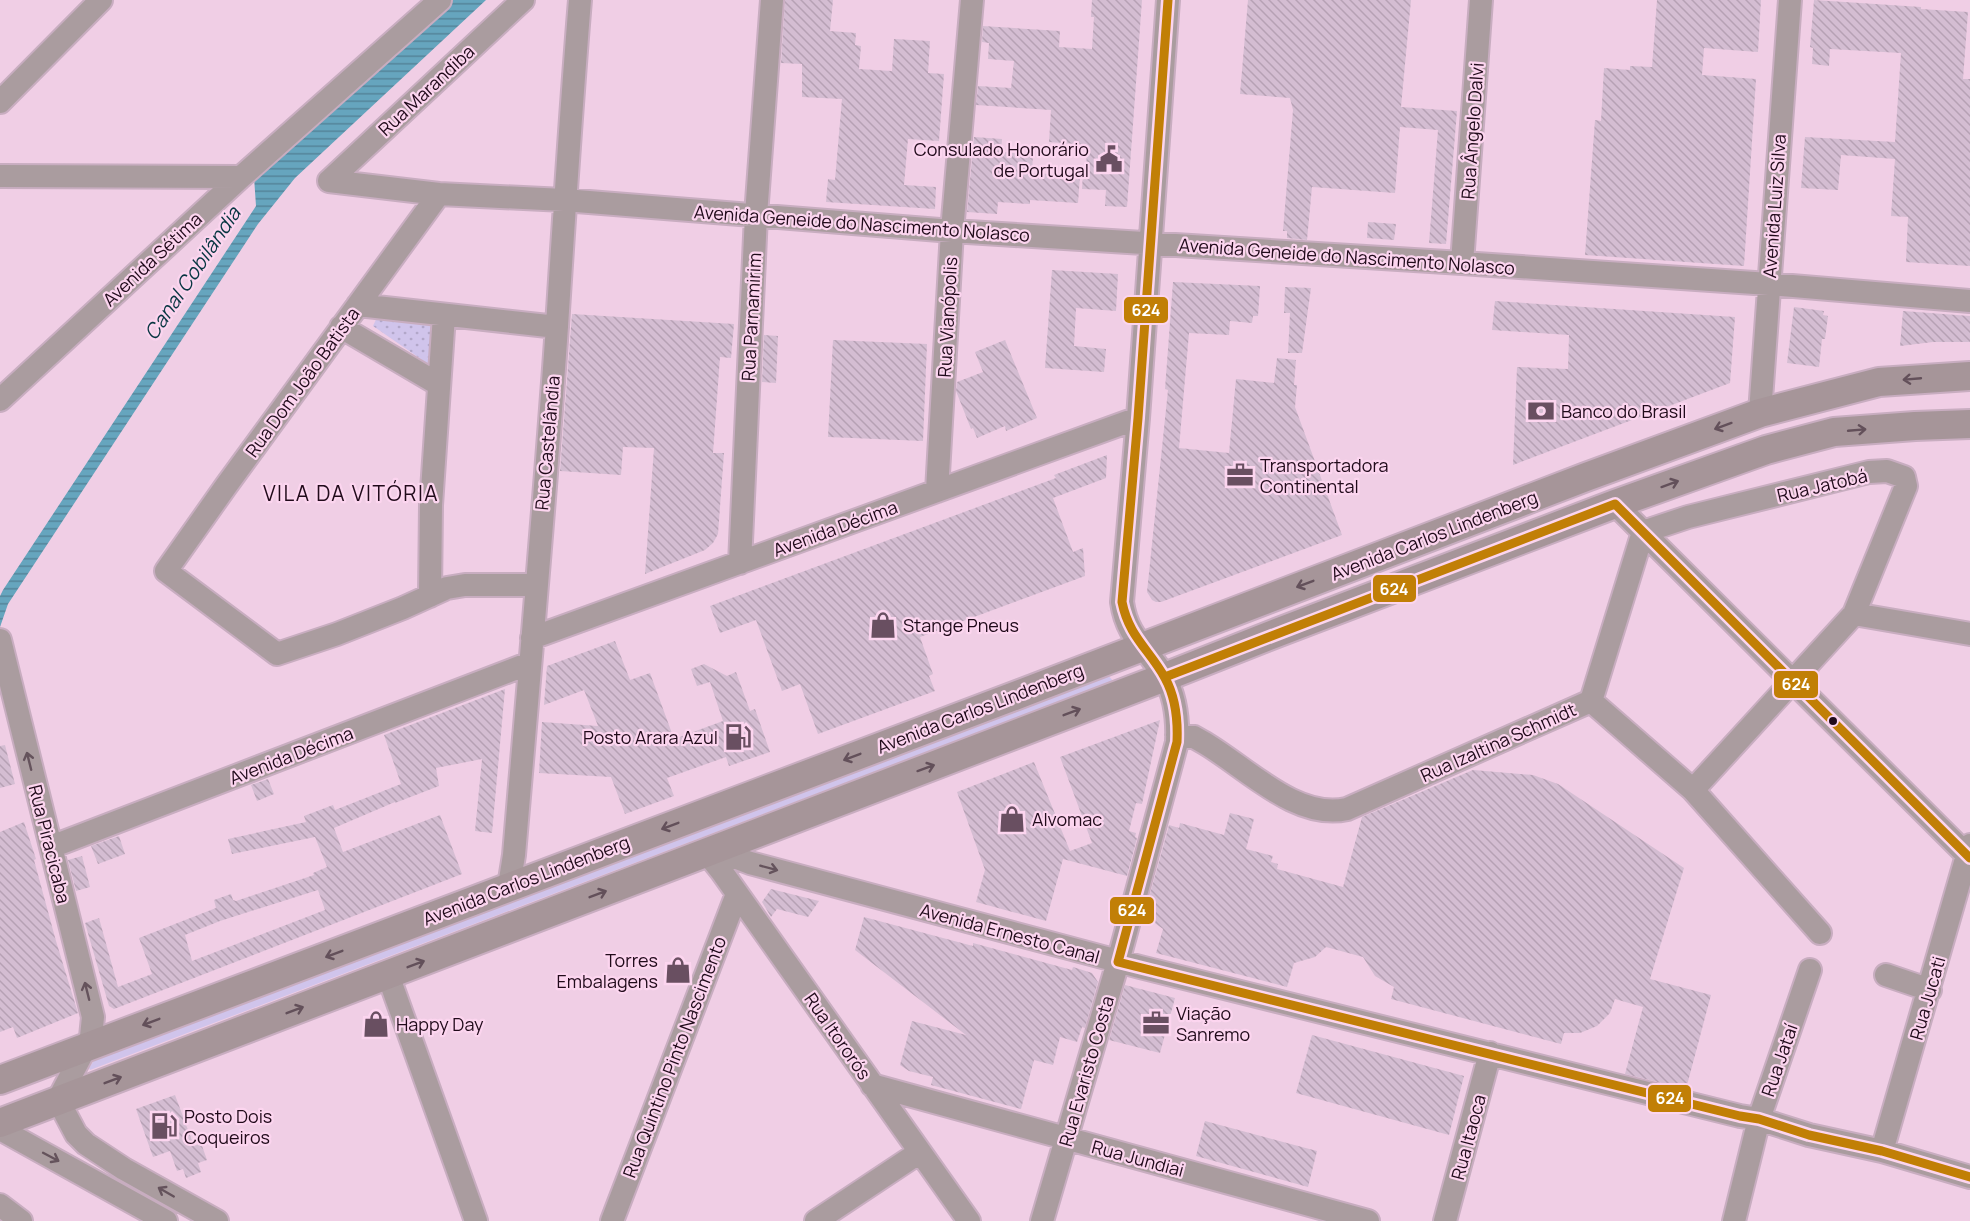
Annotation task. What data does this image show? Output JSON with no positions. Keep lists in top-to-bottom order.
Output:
{
  "streets": {
    "main road": ["Avenida Carlos Lindenberg"],
    "street": [
      "Rua Marandiba",
      "Rua Ângelo Dalvi",
      "Avenida Luiz Silva",
      "Avenida Geneide do Nascimento Nolasco",
      "Avenida Sétima",
      "Rua Parnamirim",
      "Rua Vianópolis",
      "Rua Dom João Batista",
      "Rua Castelândia",
      "Rua Jatobá",
      "Avenida Décima",
      "Rua Izaltina Schmidt",
      "Rua Piracicaba",
      "Avenida Ernesto Canal",
      "Rua Jucati",
      "Rua Itororós",
      "Rua Quintino Pinto Nascimento",
      "Rua Jataí",
      "Rua Evaristo Costa",
      "Rua Itaoca",
      "Rua Jundiai"
    ]
  },
  "crossings": [
    ["Rua Marandiba", "Avenida Geneide do Nascimento Nolasco"],
    ["Rua Ângelo Dalvi", "Avenida Geneide do Nascimento Nolasco"],
    ["Avenida Luiz Silva", "Avenida Geneide do Nascimento Nolasco"],
    ["Avenida Luiz Silva", "Avenida Carlos Lindenberg"],
    ["Avenida Geneide do Nascimento Nolasco", "Rua Parnamirim"],
    ["Avenida Geneide do Nascimento Nolasco", "Rua Vianópolis"],
    ["Avenida Geneide do Nascimento Nolasco", "Rua Dom João Batista"],
    ["Avenida Geneide do Nascimento Nolasco", "Rua Castelândia"],
    ["Rua Parnamirim", "Avenida Décima"],
    ["Rua Vianópolis", "Avenida Décima"],
    ["Rua Castelândia", "Avenida Décima"],
    ["Rua Castelândia", "Avenida Carlos Lindenberg"],
    ["Rua Jatobá", "Rua Izaltina Schmidt"],
    ["Avenida Décima", "Rua Piracicaba"],
    ["Avenida Carlos Lindenberg", "Rua Piracicaba"],
    ["Avenida Carlos Lindenberg", "Avenida Ernesto Canal"],
    ["Avenida Carlos Lindenberg", "Rua Itororós"],
    ["Avenida Carlos Lindenberg", "Rua Evaristo Costa"],
    ["Rua Izaltina Schmidt", "Rua Evaristo Costa"],
    ["Avenida Ernesto Canal", "Rua Jucati"],
    ["Avenida Ernesto Canal", "Rua Itororós"],
    ["Avenida Ernesto Canal", "Rua Jataí"],
    ["Avenida Ernesto Canal", "Rua Evaristo Costa"],
    ["Avenida Ernesto Canal", "Rua Itaoca"],
    ["Rua Itororós", "Rua Quintino Pinto Nascimento"],
    ["Rua Itororós", "Rua Jundiai"],
    ["Rua Evaristo Costa", "Rua Jundiai"]
  ],
  "one_way": ["Rua Piracicaba"],
  "districts": ["VILA DA VITÓRIA"],
  "water": ["Canal Cobilândia"],
  "places": {
    "public building": ["Consulado Honorário de Portugal"],
    "bank": ["Banco do Brasil"],
    "office": ["Transportadora Continental", "Viação Sanremo"],
    "shop": [
      "Stange Pneus",
      "Alvomac",
      "Torres Embalagens",
      "Happy Day"
    ],
    "fuel station": ["Posto Arara Azul", "Posto Dois Coqueiros"]
  },
  "lines": ["transit line 624"]
}
